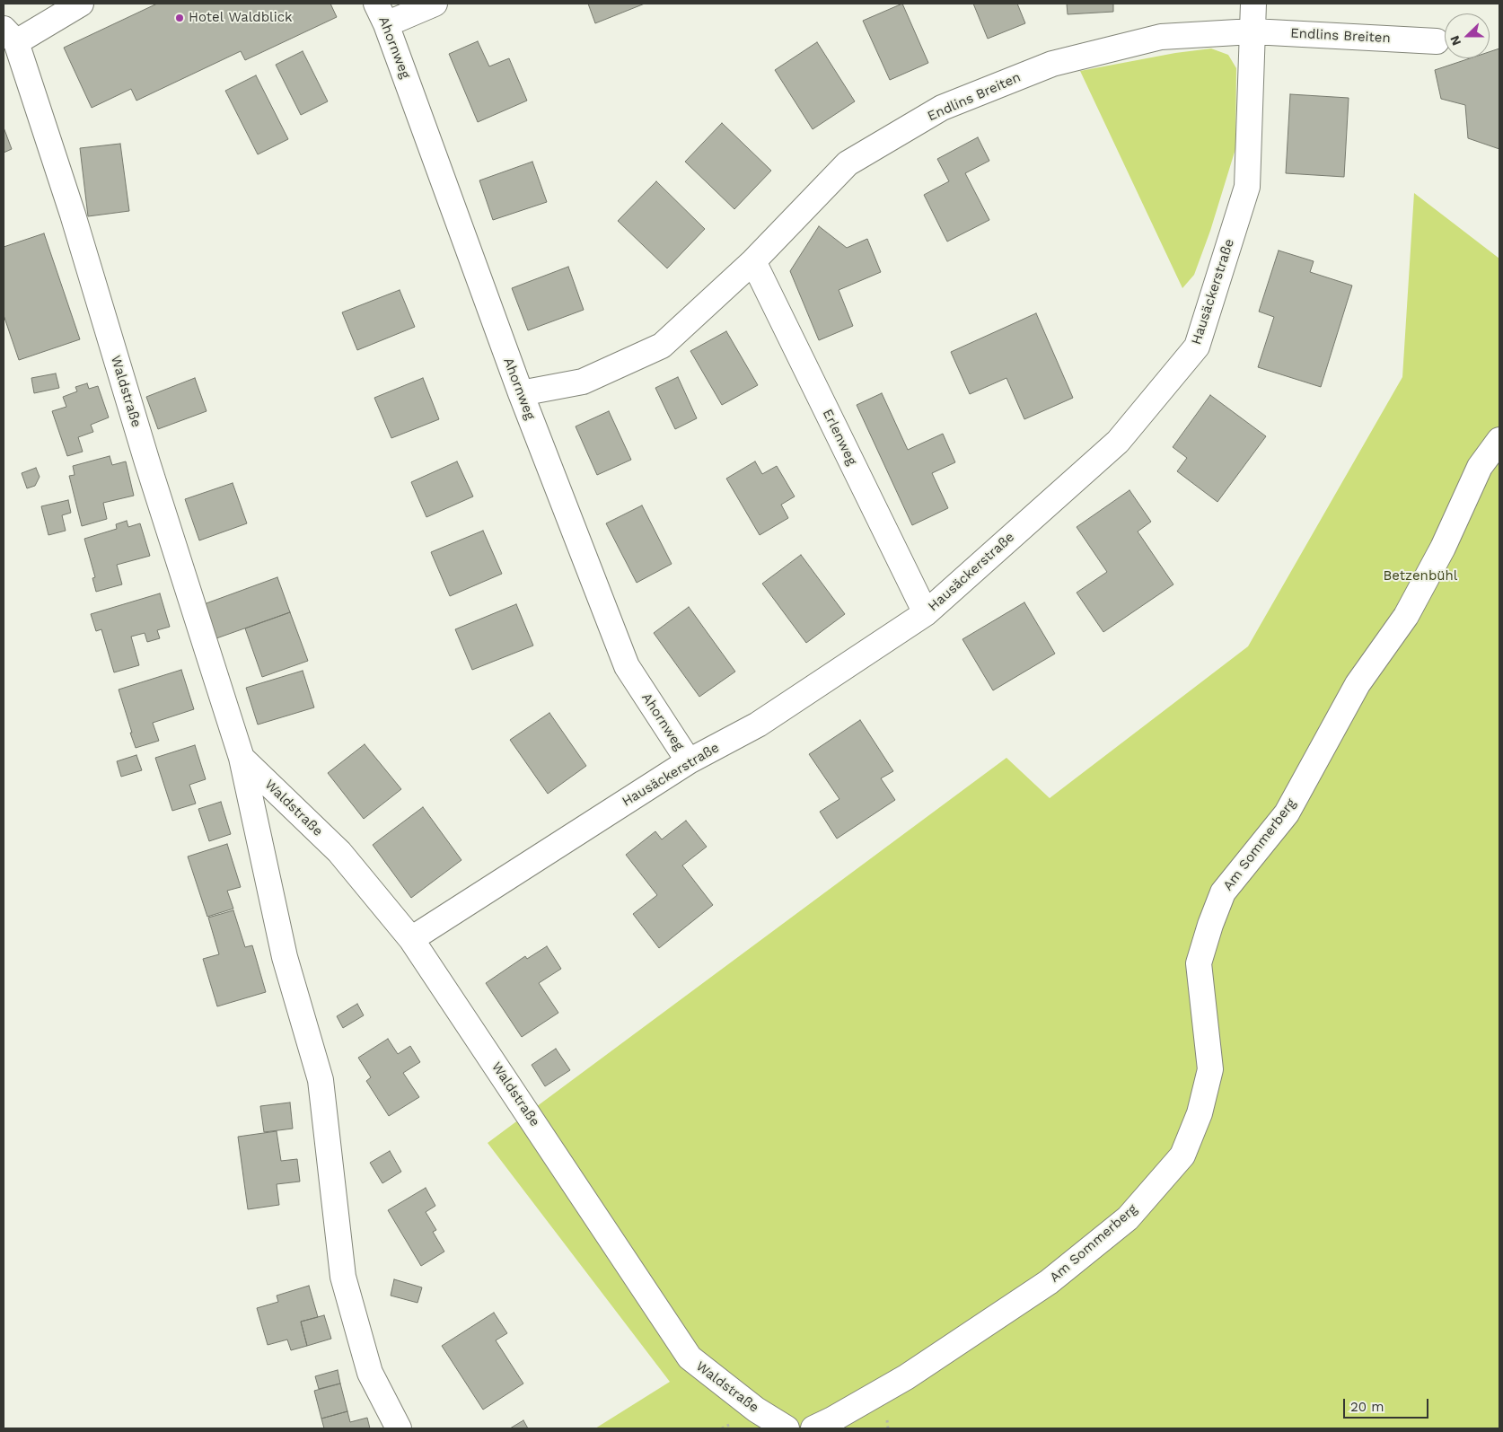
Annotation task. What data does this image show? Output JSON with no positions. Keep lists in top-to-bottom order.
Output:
{
  "streets": {
    "street": [
      "Endlins Breiten",
      "Ahornweg",
      "Hausäckerstraße",
      "Waldstraße",
      "Erlenweg",
      "Am Sommerberg"
    ]
  },
  "crossings": [
    ["Endlins Breiten", "Ahornweg"],
    ["Endlins Breiten", "Hausäckerstraße"],
    ["Endlins Breiten", "Erlenweg"],
    ["Ahornweg", "Hausäckerstraße"],
    ["Hausäckerstraße", "Waldstraße"],
    ["Hausäckerstraße", "Erlenweg"]
  ],
  "parks": ["Betzenbühl"],
  "places": ["Hotel Waldblick"],
  "scale_bar": "20 m",
  "north": "left"
}
